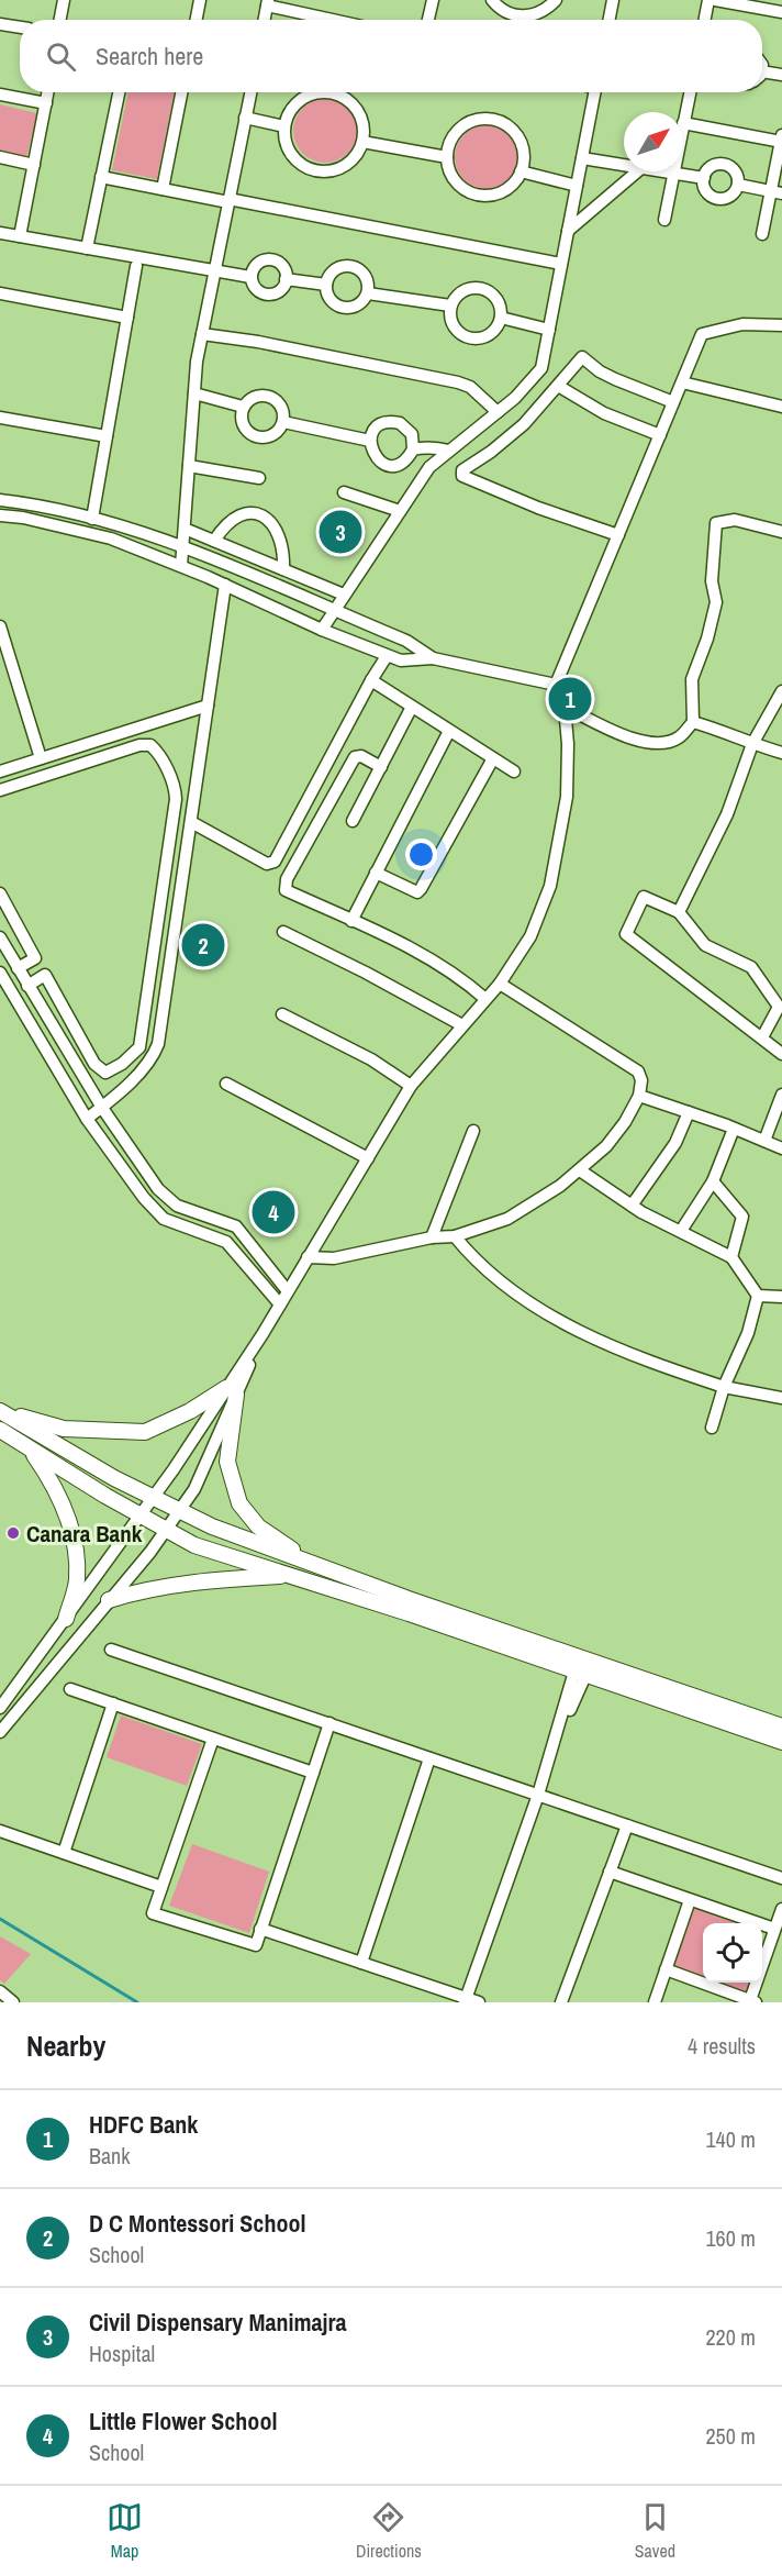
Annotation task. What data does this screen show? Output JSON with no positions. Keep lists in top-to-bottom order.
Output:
{
  "places": ["Canara Bank"],
  "north": "top right",
  "page": {
    "search": "Search here",
    "pins": [
      "3",
      "1",
      "2",
      "4"
    ],
    "heading": ["Nearby", "4 results"],
    "list": [
      {
        "mark": "1",
        "name": "HDFC Bank",
        "note": "Bank",
        "value": "140 m"
      },
      {
        "mark": "2",
        "name": "D C Montessori School",
        "note": "School",
        "value": "160 m"
      },
      {
        "mark": "3",
        "name": "Civil Dispensary Manimajra",
        "note": "Hospital",
        "value": "220 m"
      },
      {
        "mark": "4",
        "name": "Little Flower School",
        "note": "School",
        "value": "250 m"
      }
    ],
    "nav": ["Map", "Directions", "Saved"]
  }
}
